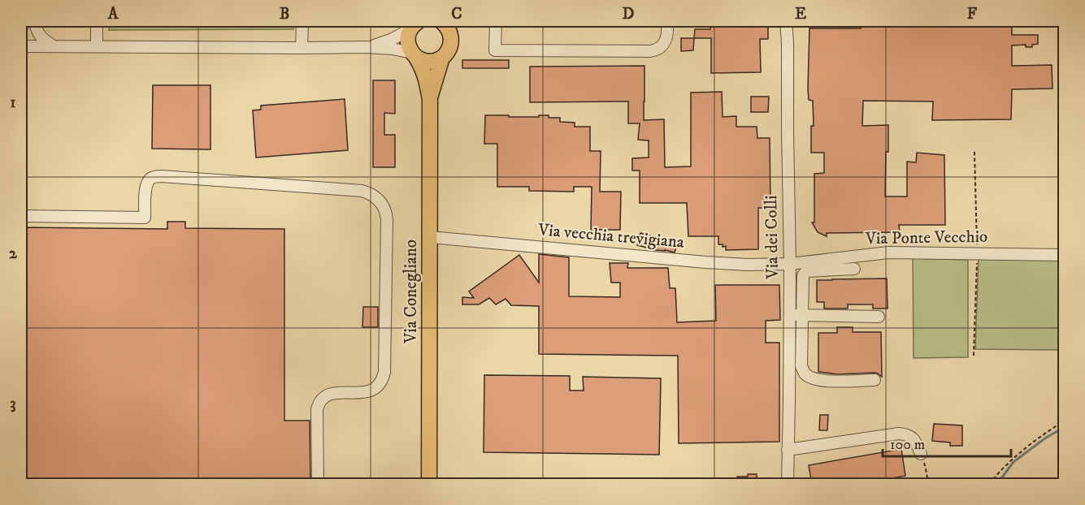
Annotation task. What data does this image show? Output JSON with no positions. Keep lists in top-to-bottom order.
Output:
{
  "streets": {
    "main road": ["Via Conegliano"],
    "street": ["Via vecchia trevigiana", "Via dei Colli", "Via Ponte Vecchio"]
  },
  "crossings": [
    ["Via vecchia trevigiana", "Via dei Colli"],
    ["Via vecchia trevigiana", "Via Ponte Vecchio"],
    ["Via vecchia trevigiana", "Via Conegliano"],
    ["Via dei Colli", "Via Ponte Vecchio"]
  ],
  "scale_bar": "100 m",
  "grid": {
    "columns": [
      "A",
      "B",
      "C",
      "D",
      "E",
      "F"
    ],
    "rows": ["1", "2", "3"]
  }
}
